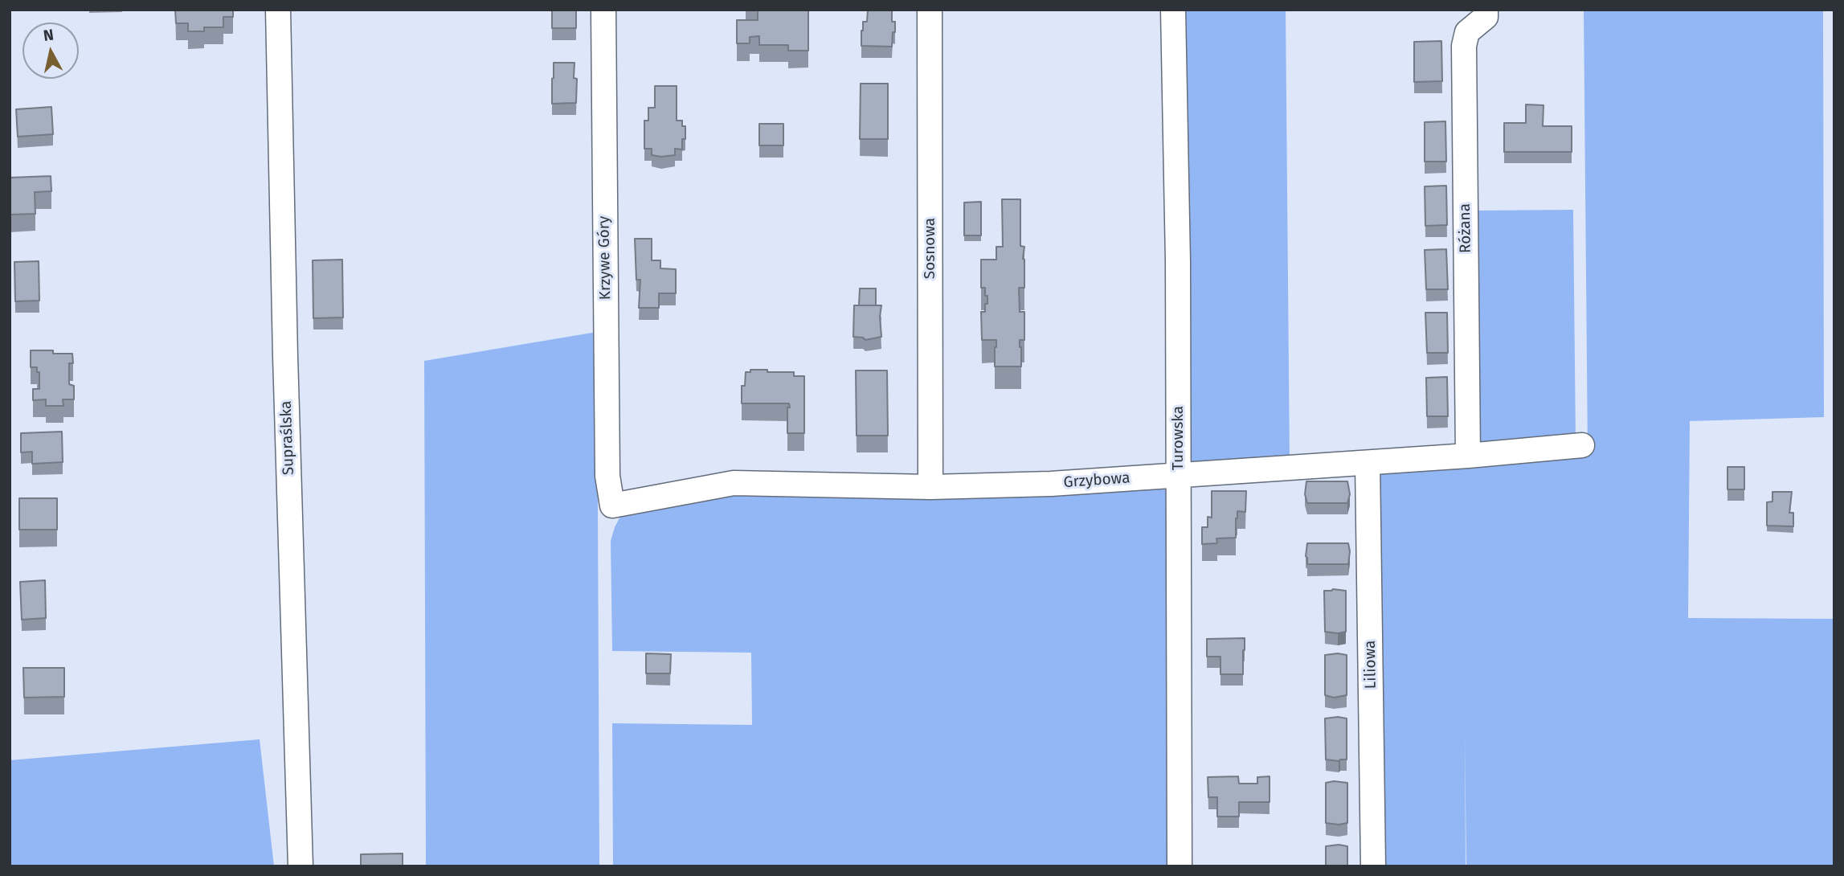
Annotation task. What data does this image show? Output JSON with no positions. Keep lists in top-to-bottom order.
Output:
{
  "streets": {
    "street": [
      "Różana",
      "Sosnowa",
      "Krzywe Góry",
      "Supraślska",
      "Turowska",
      "Grzybowa",
      "Liliowa"
    ]
  },
  "crossings": [
    ["Różana", "Grzybowa"],
    ["Sosnowa", "Grzybowa"],
    ["Krzywe Góry", "Grzybowa"],
    ["Turowska", "Grzybowa"],
    ["Grzybowa", "Liliowa"]
  ],
  "north": "top"
}
